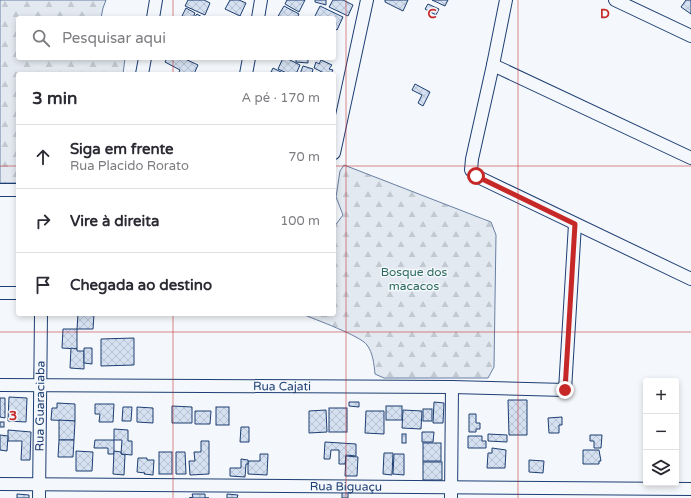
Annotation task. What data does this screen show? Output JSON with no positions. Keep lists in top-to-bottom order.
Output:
{
  "streets": {
    "street": ["Rua Cajati", "Rua Guaraciaba", "Rua Biguaçu"]
  },
  "crossings": [
    ["Rua Cajati", "Rua Guaraciaba"],
    ["Rua Guaraciaba", "Rua Biguaçu"]
  ],
  "parks": ["Bosque dos macacos"],
  "page": {
    "search": "Pesquisar aqui",
    "heading": ["3 min", "A pé · 170 m"],
    "list": [
      ["Siga em frente", "Rua Placido Rorato", "70 m"],
      ["Vire à direita", "100 m"],
      "Chegada ao destino"
    ],
    "map_buttons": ["+", "−"]
  },
  "grid": {
    "columns": ["C", "D"],
    "rows": ["3"]
  }
}
